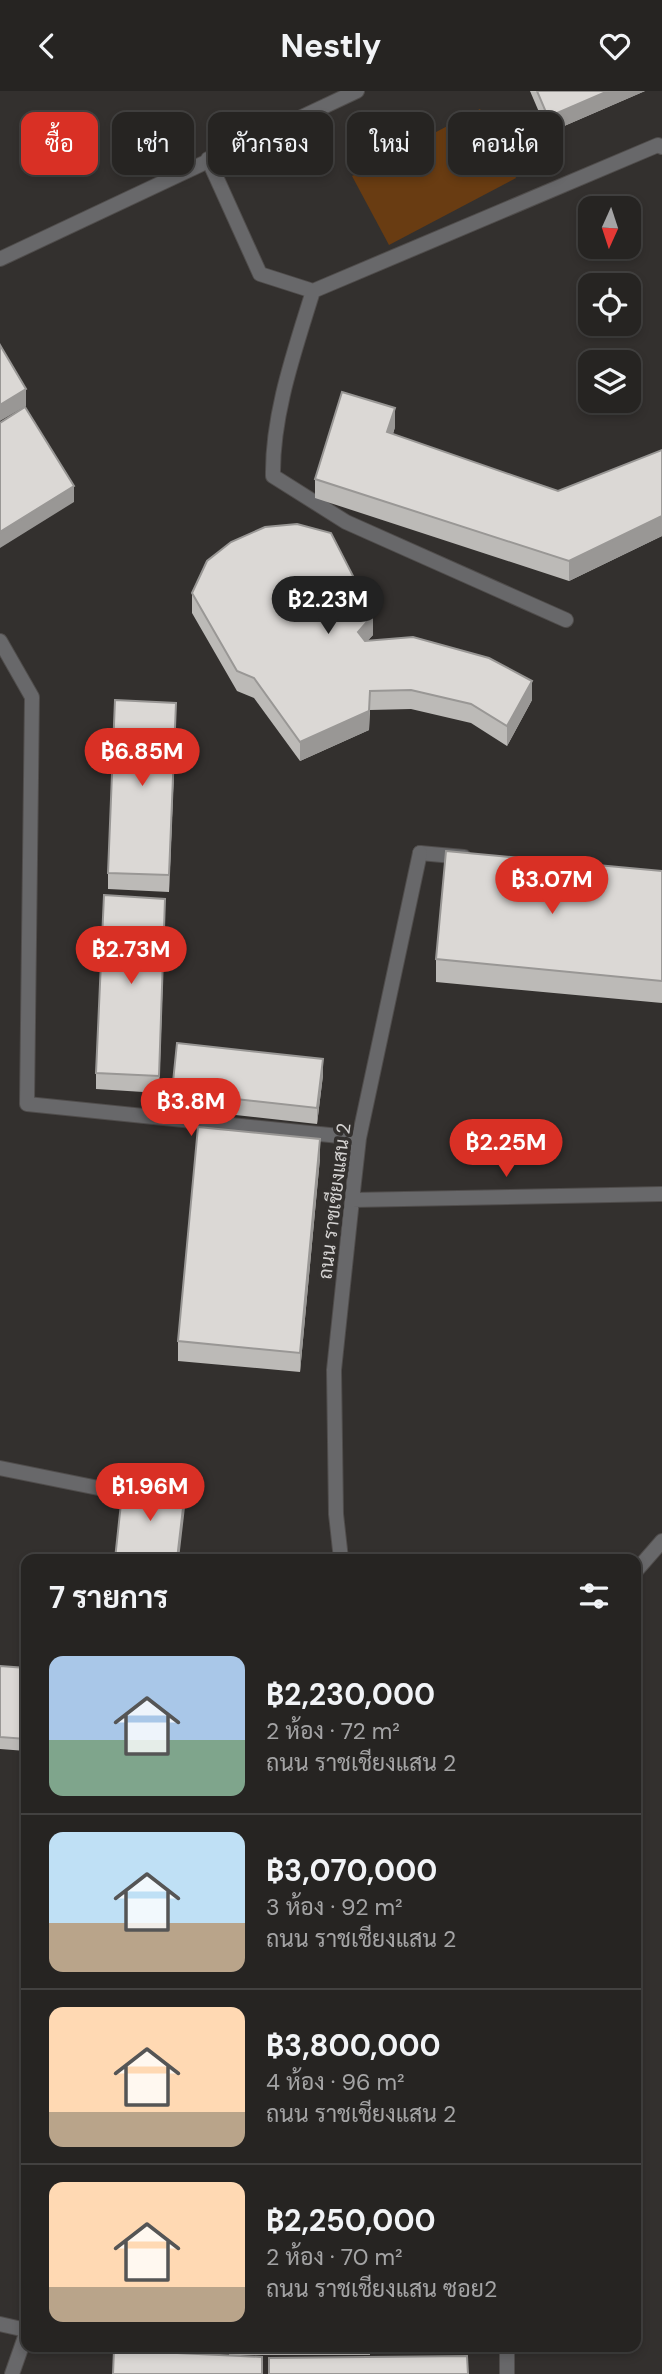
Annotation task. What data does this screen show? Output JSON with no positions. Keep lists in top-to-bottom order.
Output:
{
  "streets": {
    "street": ["ถนน ราชเชียงแสน 2"]
  },
  "north": "bottom",
  "page": {
    "header": "Nestly",
    "chip": [
      "ซื้อ",
      "เช่า",
      "ตัวกรอง",
      "ใหม่",
      "คอนโด"
    ],
    "price": [
      "฿2.23M",
      "฿6.85M",
      "฿3.07M",
      "฿2.73M",
      "฿3.8M",
      "฿2.25M",
      "฿1.96M"
    ],
    "heading": "7 รายการ",
    "list": [
      {
        "name": "฿2,230,000",
        "note": "2 ห้อง · 72 m² · ถนน ราชเชียงแสน 2"
      },
      {
        "name": "฿3,070,000",
        "note": "3 ห้อง · 92 m² · ถนน ราชเชียงแสน 2"
      },
      {
        "name": "฿3,800,000",
        "note": "4 ห้อง · 96 m² · ถนน ราชเชียงแสน 2"
      },
      {
        "name": "฿2,250,000",
        "note": "2 ห้อง · 70 m² · ถนน ราชเชียงแสน ซอย2"
      }
    ]
  }
}
